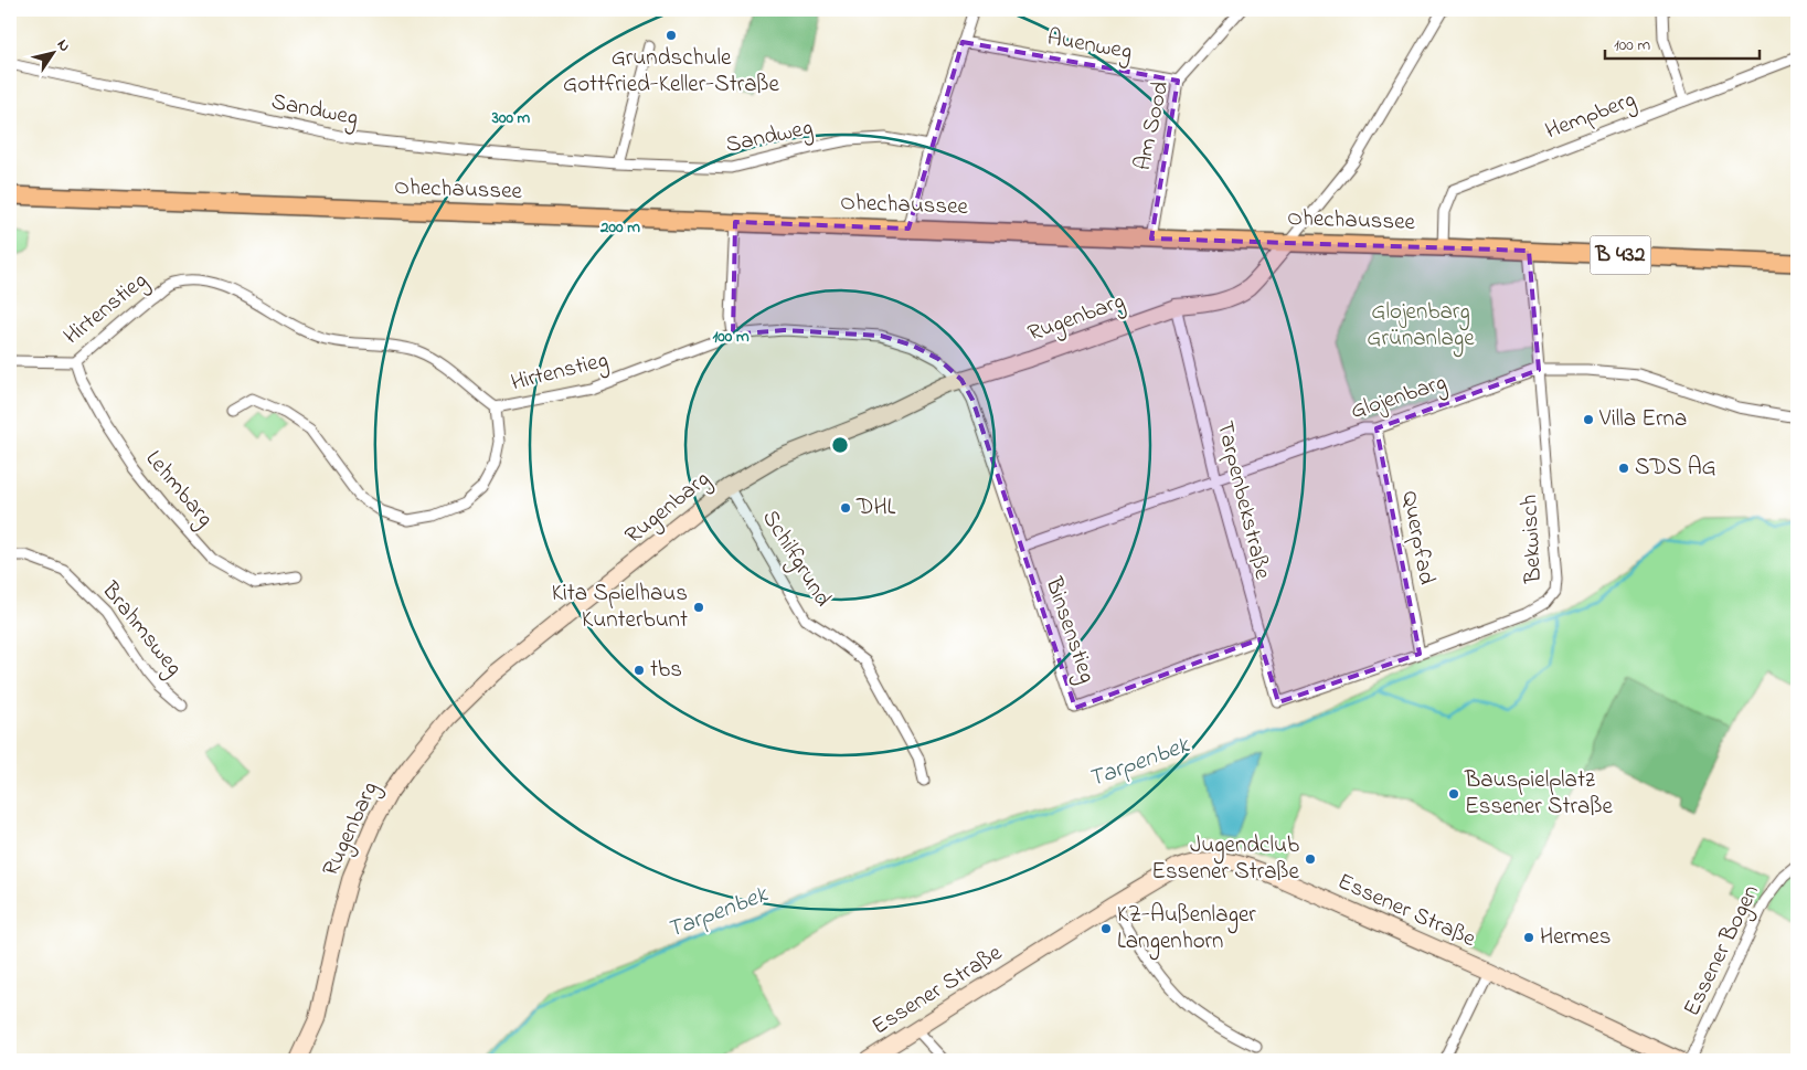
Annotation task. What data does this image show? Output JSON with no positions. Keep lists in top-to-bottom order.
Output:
{
  "streets": {
    "main road": ["Ohechaussee", "B 432"],
    "street": [
      "Auenweg",
      "Sandweg",
      "Hempberg",
      "Am Sood",
      "Hirtenstieg",
      "Rugenbarg",
      "Glojenbarg",
      "Lehmbarg",
      "Tarpenbekstraße",
      "Querpfad",
      "Bekwisch",
      "Schilfgrund",
      "Brahmsweg",
      "Binsenstieg",
      "Essener Straße",
      "Essener Bogen"
    ]
  },
  "crossings": [
    ["Auenweg", "Am Sood"],
    ["Hempberg", "Ohechaussee"],
    ["Am Sood", "Ohechaussee"],
    ["Ohechaussee", "Rugenbarg"],
    ["Ohechaussee", "Bekwisch"],
    ["Hirtenstieg", "Rugenbarg"],
    ["Hirtenstieg", "Lehmbarg"],
    ["Hirtenstieg", "Binsenstieg"],
    ["Rugenbarg", "Tarpenbekstraße"],
    ["Rugenbarg", "Schilfgrund"],
    ["Rugenbarg", "Binsenstieg"],
    ["Glojenbarg", "Tarpenbekstraße"],
    ["Glojenbarg", "Querpfad"],
    ["Glojenbarg", "Bekwisch"],
    ["Glojenbarg", "Binsenstieg"],
    ["Tarpenbekstraße", "Bekwisch"],
    ["Tarpenbekstraße", "Binsenstieg"],
    ["Querpfad", "Bekwisch"]
  ],
  "water": ["Tarpenbek"],
  "parks": ["Glojenbarg Grünanlage"],
  "places": [
    "Grundschule Gottfried-Keller-Straße",
    "Villa Erna",
    "SDS AG",
    "DHL",
    "Kita Spielhaus Kunterbunt",
    "tbs",
    "Bauspielplatz Essener Straße",
    "Jugendclub Essener Straße",
    "KZ-Außenlager Langenhorn",
    "Hermes"
  ],
  "scale_bar": "100 m",
  "north": "top right",
  "rings": ["300 m", "200 m", "100 m"]
}
